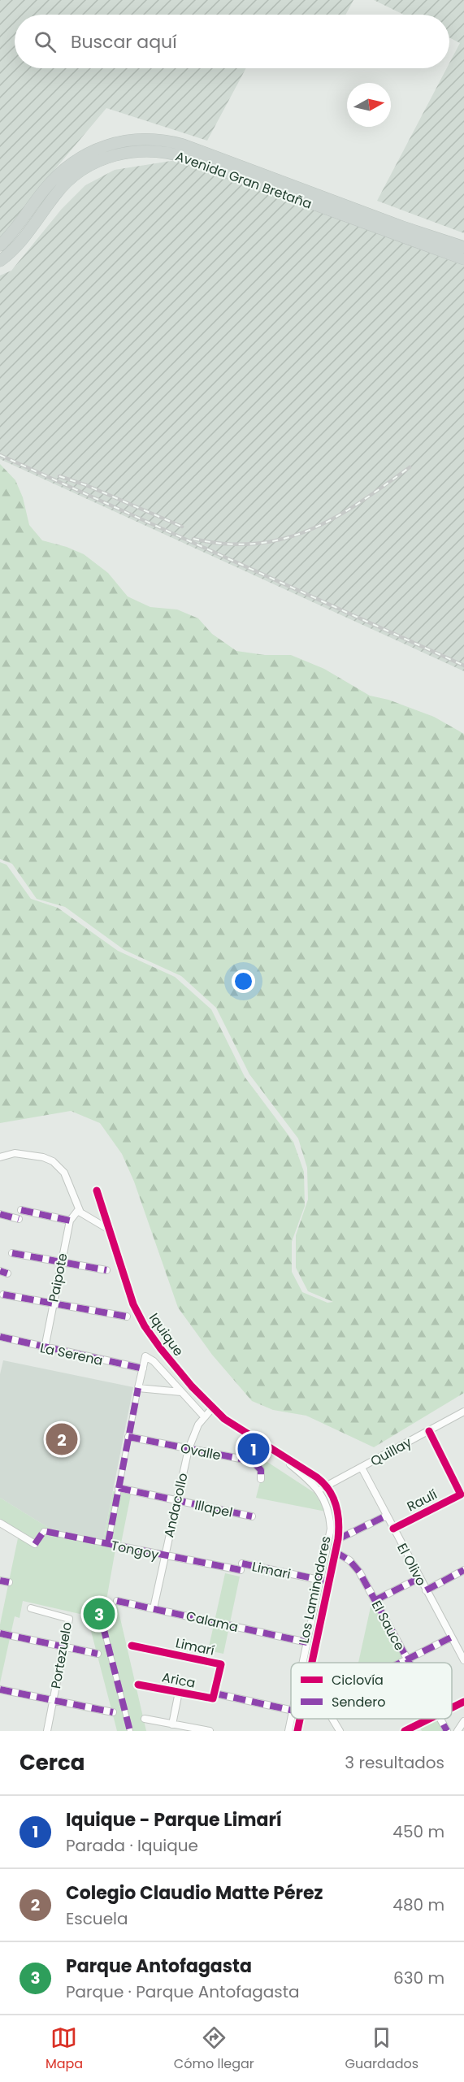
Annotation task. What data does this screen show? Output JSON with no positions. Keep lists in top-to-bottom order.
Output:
{
  "streets": {
    "main road": ["Avenida Gran Bretaña"],
    "street": [
      "Paipote",
      "Iquique",
      "La Serena",
      "Ovalle",
      "Quillay",
      "Raulí",
      "Andacollo",
      "Illapel",
      "Tongoy",
      "El Olivo",
      "Limari",
      "Los Laminadores",
      "Calama",
      "El Sauce",
      "Limarí",
      "Portezuelo",
      "Arica"
    ]
  },
  "crossings": [
    ["Paipote", "La Serena"],
    ["Iquique", "Andacollo"],
    ["Iquique", "Los Laminadores"],
    ["Ovalle", "Andacollo"],
    ["Quillay", "Raulí"],
    ["Quillay", "El Olivo"],
    ["Quillay", "Los Laminadores"],
    ["Raulí", "El Olivo"],
    ["Andacollo", "Illapel"],
    ["Andacollo", "Tongoy"],
    ["Andacollo", "Calama"],
    ["Tongoy", "Limari"],
    ["Limari", "Los Laminadores"],
    ["Los Laminadores", "Calama"],
    ["Los Laminadores", "El Sauce"],
    ["Limarí", "Arica"]
  ],
  "legend": ["Ciclovía", "Sendero"],
  "north": "right",
  "page": {
    "search": "Buscar aquí",
    "pins": ["2", "1", "3"],
    "heading": ["Cerca", "3 resultados"],
    "list": [
      {
        "mark": "1",
        "name": "Iquique - Parque Limarí",
        "note": "Parada · Iquique",
        "value": "450 m"
      },
      {
        "mark": "2",
        "name": "Colegio Claudio Matte Pérez",
        "note": "Escuela",
        "value": "480 m"
      },
      {
        "mark": "3",
        "name": "Parque Antofagasta",
        "note": "Parque · Parque Antofagasta",
        "value": "630 m"
      }
    ],
    "nav": ["Mapa", "Cómo llegar", "Guardados"]
  }
}
